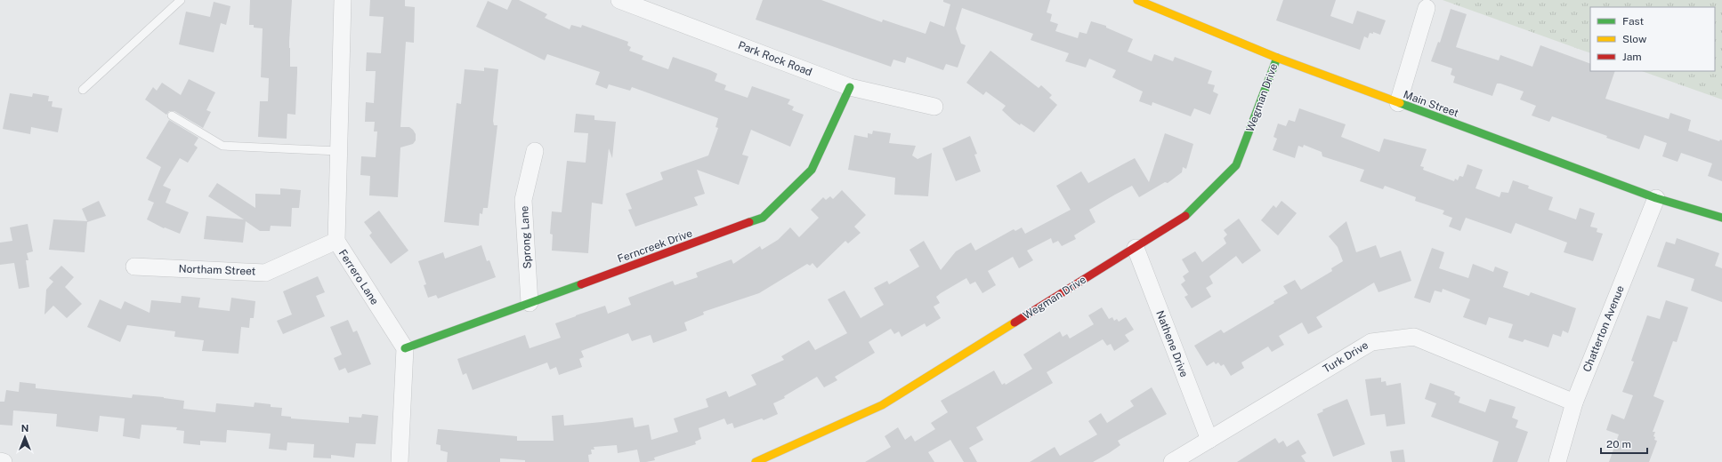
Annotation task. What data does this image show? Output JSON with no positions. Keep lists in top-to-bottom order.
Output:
{
  "streets": {
    "street": [
      "Park Rock Road",
      "Wegman Drive",
      "Main Street",
      "Sprong Lane",
      "Ferncreek Drive",
      "Northam Street",
      "Ferrero Lane",
      "Chatterton Avenue",
      "Nathene Drive",
      "Turk Drive"
    ]
  },
  "crossings": [
    ["Park Rock Road", "Ferncreek Drive"],
    ["Wegman Drive", "Main Street"],
    ["Wegman Drive", "Nathene Drive"],
    ["Main Street", "Chatterton Avenue"],
    ["Sprong Lane", "Ferncreek Drive"],
    ["Ferncreek Drive", "Ferrero Lane"],
    ["Northam Street", "Ferrero Lane"],
    ["Chatterton Avenue", "Turk Drive"],
    ["Nathene Drive", "Turk Drive"]
  ],
  "legend": ["Fast", "Slow", "Jam"],
  "scale_bar": "20 m",
  "north": "top"
}
